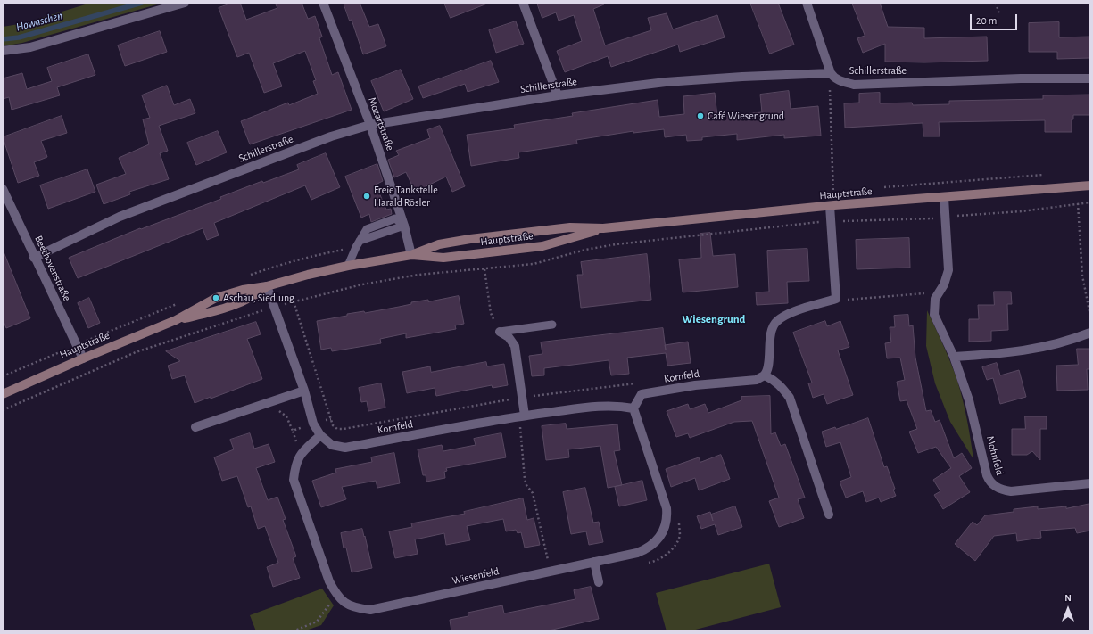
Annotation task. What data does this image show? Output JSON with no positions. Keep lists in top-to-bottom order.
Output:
{
  "streets": {
    "main road": ["Hauptstraße"],
    "street": [
      "Schillerstraße",
      "Mozartstraße",
      "Beethovenstraße",
      "Kornfeld",
      "Mohnfeld",
      "Wiesenfeld"
    ]
  },
  "crossings": [
    ["Schillerstraße", "Mozartstraße"],
    ["Schillerstraße", "Beethovenstraße"],
    ["Mozartstraße", "Hauptstraße"],
    ["Hauptstraße", "Beethovenstraße"],
    ["Hauptstraße", "Kornfeld"],
    ["Hauptstraße", "Mohnfeld"],
    ["Kornfeld", "Wiesenfeld"]
  ],
  "districts": ["Wiesengrund"],
  "water": ["Howaschen"],
  "places": ["Café Wiesengrund", "Freie Tankstelle Harald Rösler", "Aschau, Siedlung"],
  "scale_bar": "20 m",
  "north": "top"
}
